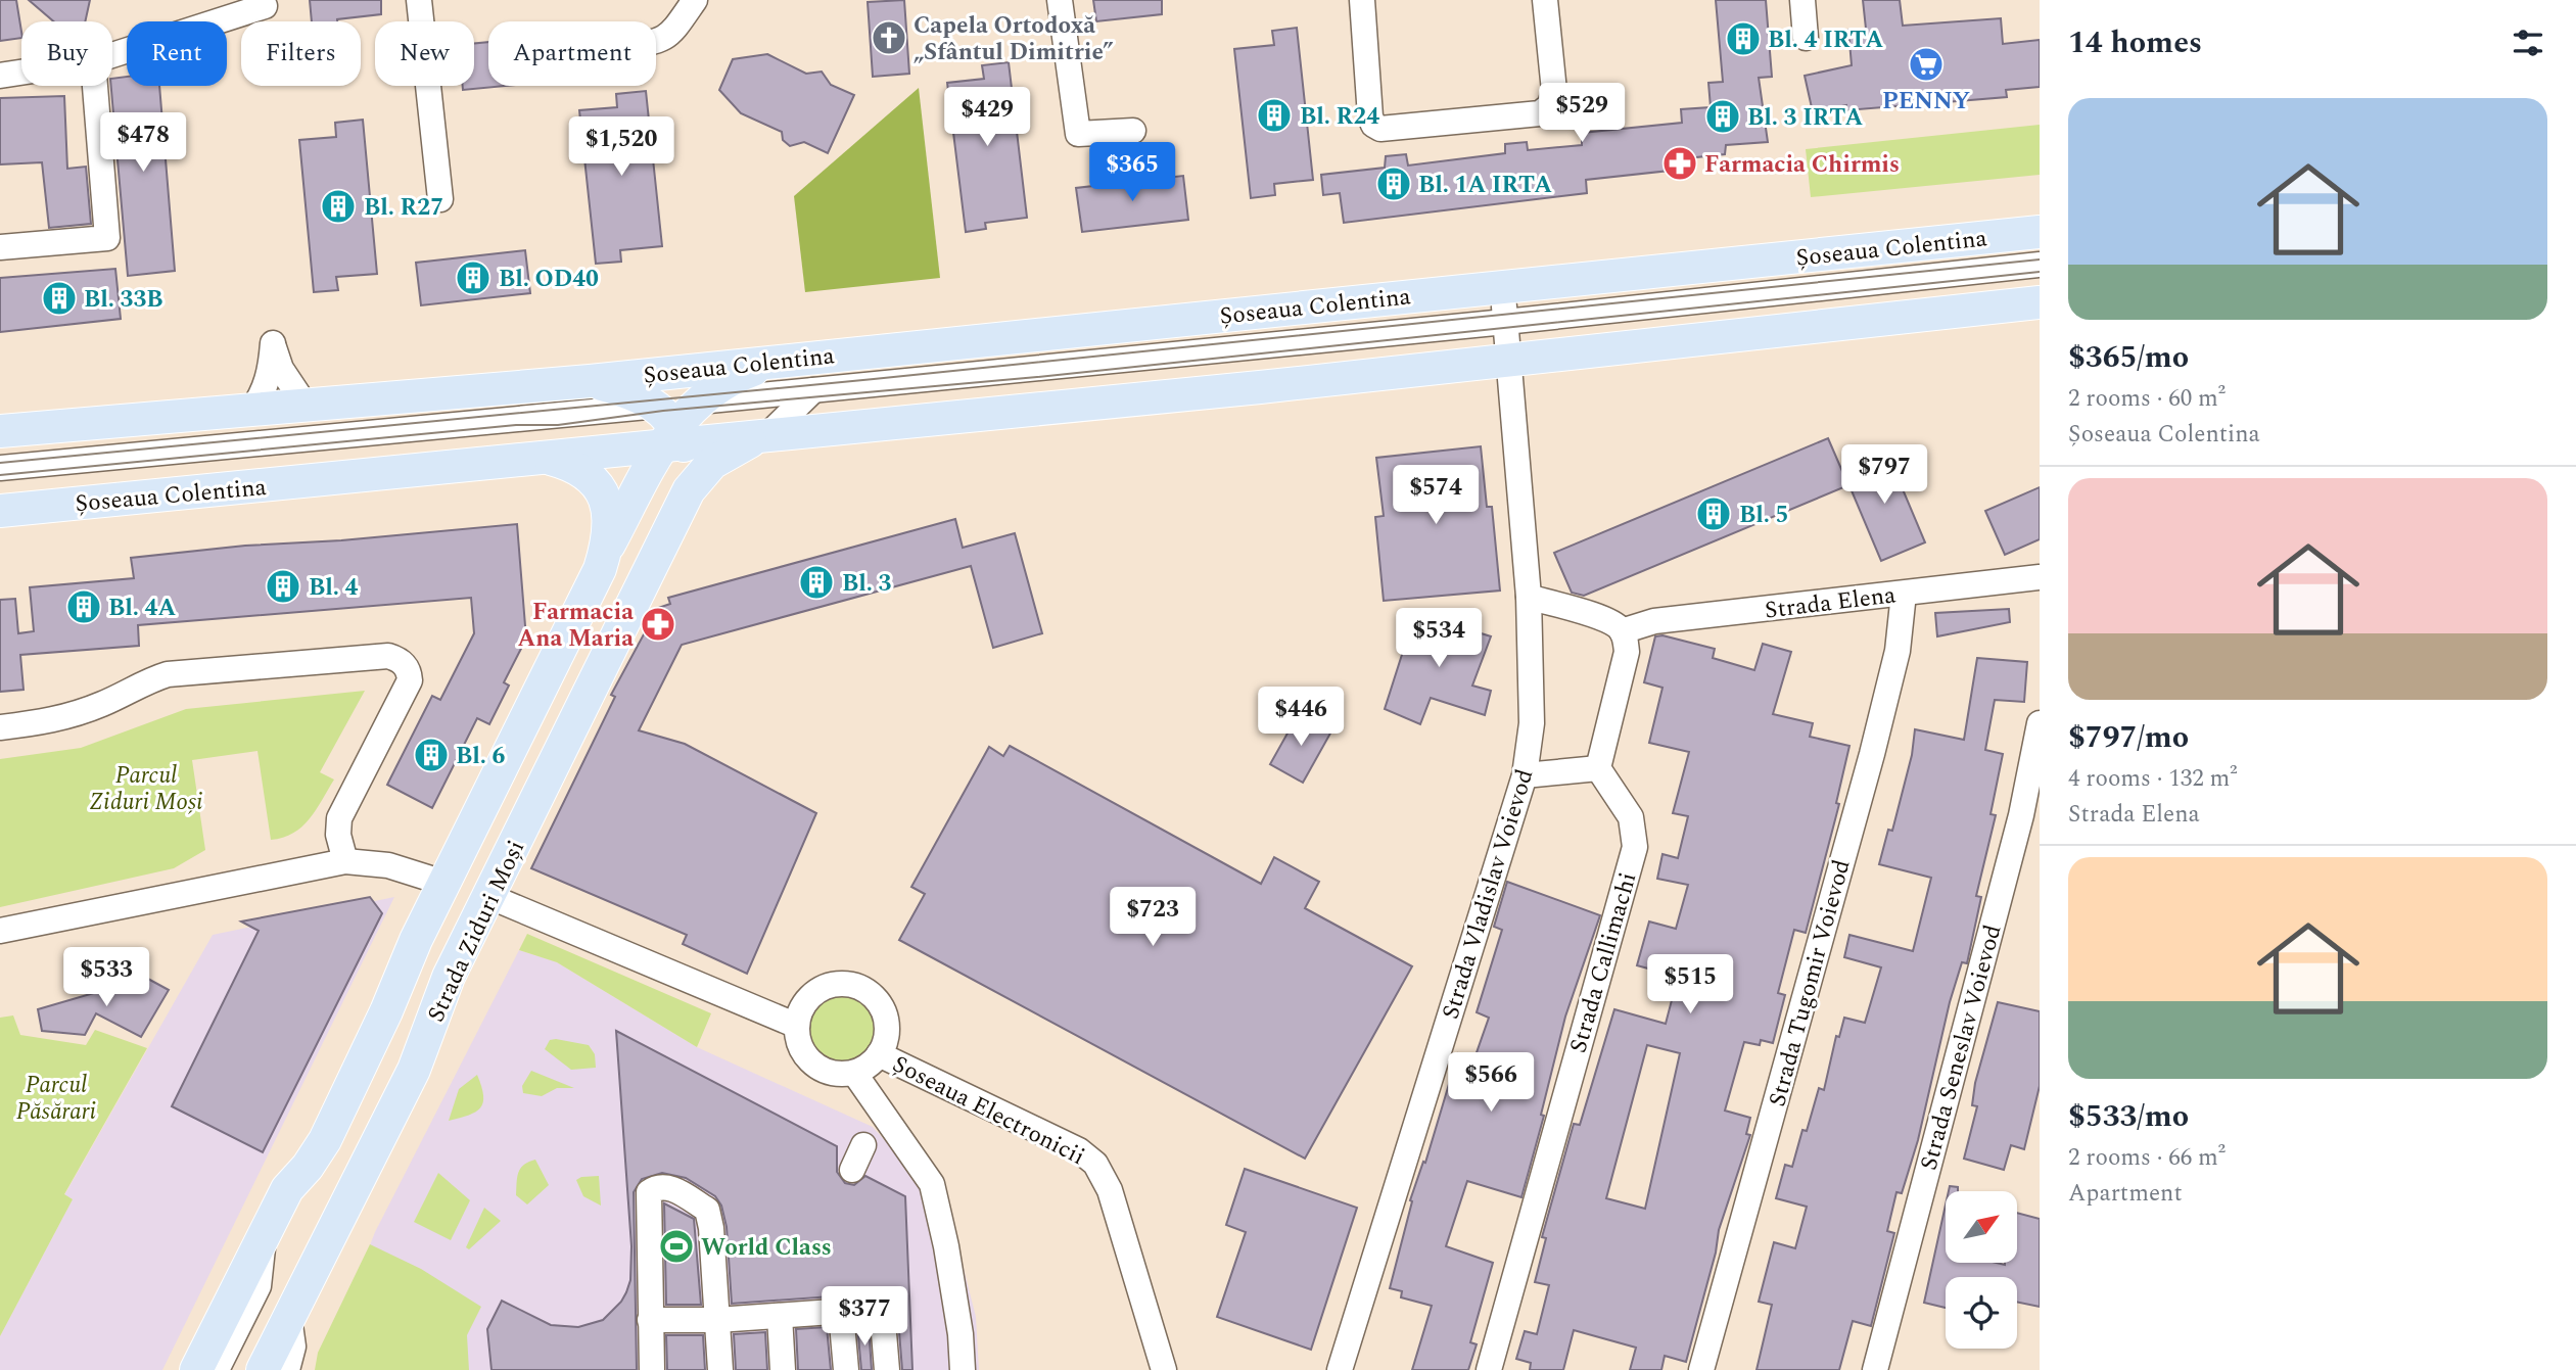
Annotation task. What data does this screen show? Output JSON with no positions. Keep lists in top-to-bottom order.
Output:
{
  "streets": {
    "main road": ["Șoseaua Colentina", "Strada Ziduri Moși"],
    "street": [
      "Strada Elena",
      "Strada Vladislav Voievod",
      "Strada Callimachi",
      "Strada Tugomir Voievod",
      "Strada Seneslav Voievod",
      "Șoseaua Electronicii"
    ]
  },
  "crossings": [
    ["Șoseaua Colentina", "Strada Vladislav Voievod"],
    ["Șoseaua Colentina", "Strada Ziduri Moși"],
    ["Strada Elena", "Strada Tugomir Voievod"]
  ],
  "parks": ["Parcul Ziduri Moși", "Parcul Păsărari"],
  "places": {
    "church": ["Capela Ortodoxă „Sfântul Dimitrie”"],
    "building": [
      "Bl. 4 IRTA",
      "Bl. R24",
      "Bl. 3 IRTA",
      "Bl. 1A IRTA",
      "Bl. R27",
      "Bl. OD40",
      "Bl. 33B",
      "Bl. 5",
      "Bl. 3",
      "Bl. 4",
      "Bl. 4A",
      "Bl. 6"
    ],
    "supermarket": ["PENNY"],
    "pharmacy": ["Farmacia Chirmis", "Farmacia Ana Maria"],
    "sports": ["World Class"]
  },
  "north": "top right",
  "page": {
    "heading": "14 homes",
    "chip": [
      "Buy",
      "Rent",
      "Filters",
      "New",
      "Apartment"
    ],
    "price": [
      "$529",
      "$429",
      "$478",
      "$1,520",
      "$365",
      "$797",
      "$574",
      "$534",
      "$446",
      "$723",
      "$533",
      "$515",
      "$566",
      "$377"
    ],
    "list": [
      {
        "name": "$365/mo",
        "note": "2 rooms · 60 m² · Șoseaua Colentina"
      },
      {
        "name": "$797/mo",
        "note": "4 rooms · 132 m² · Strada Elena"
      },
      {
        "name": "$533/mo",
        "note": "2 rooms · 66 m² · Apartment"
      }
    ]
  }
}
